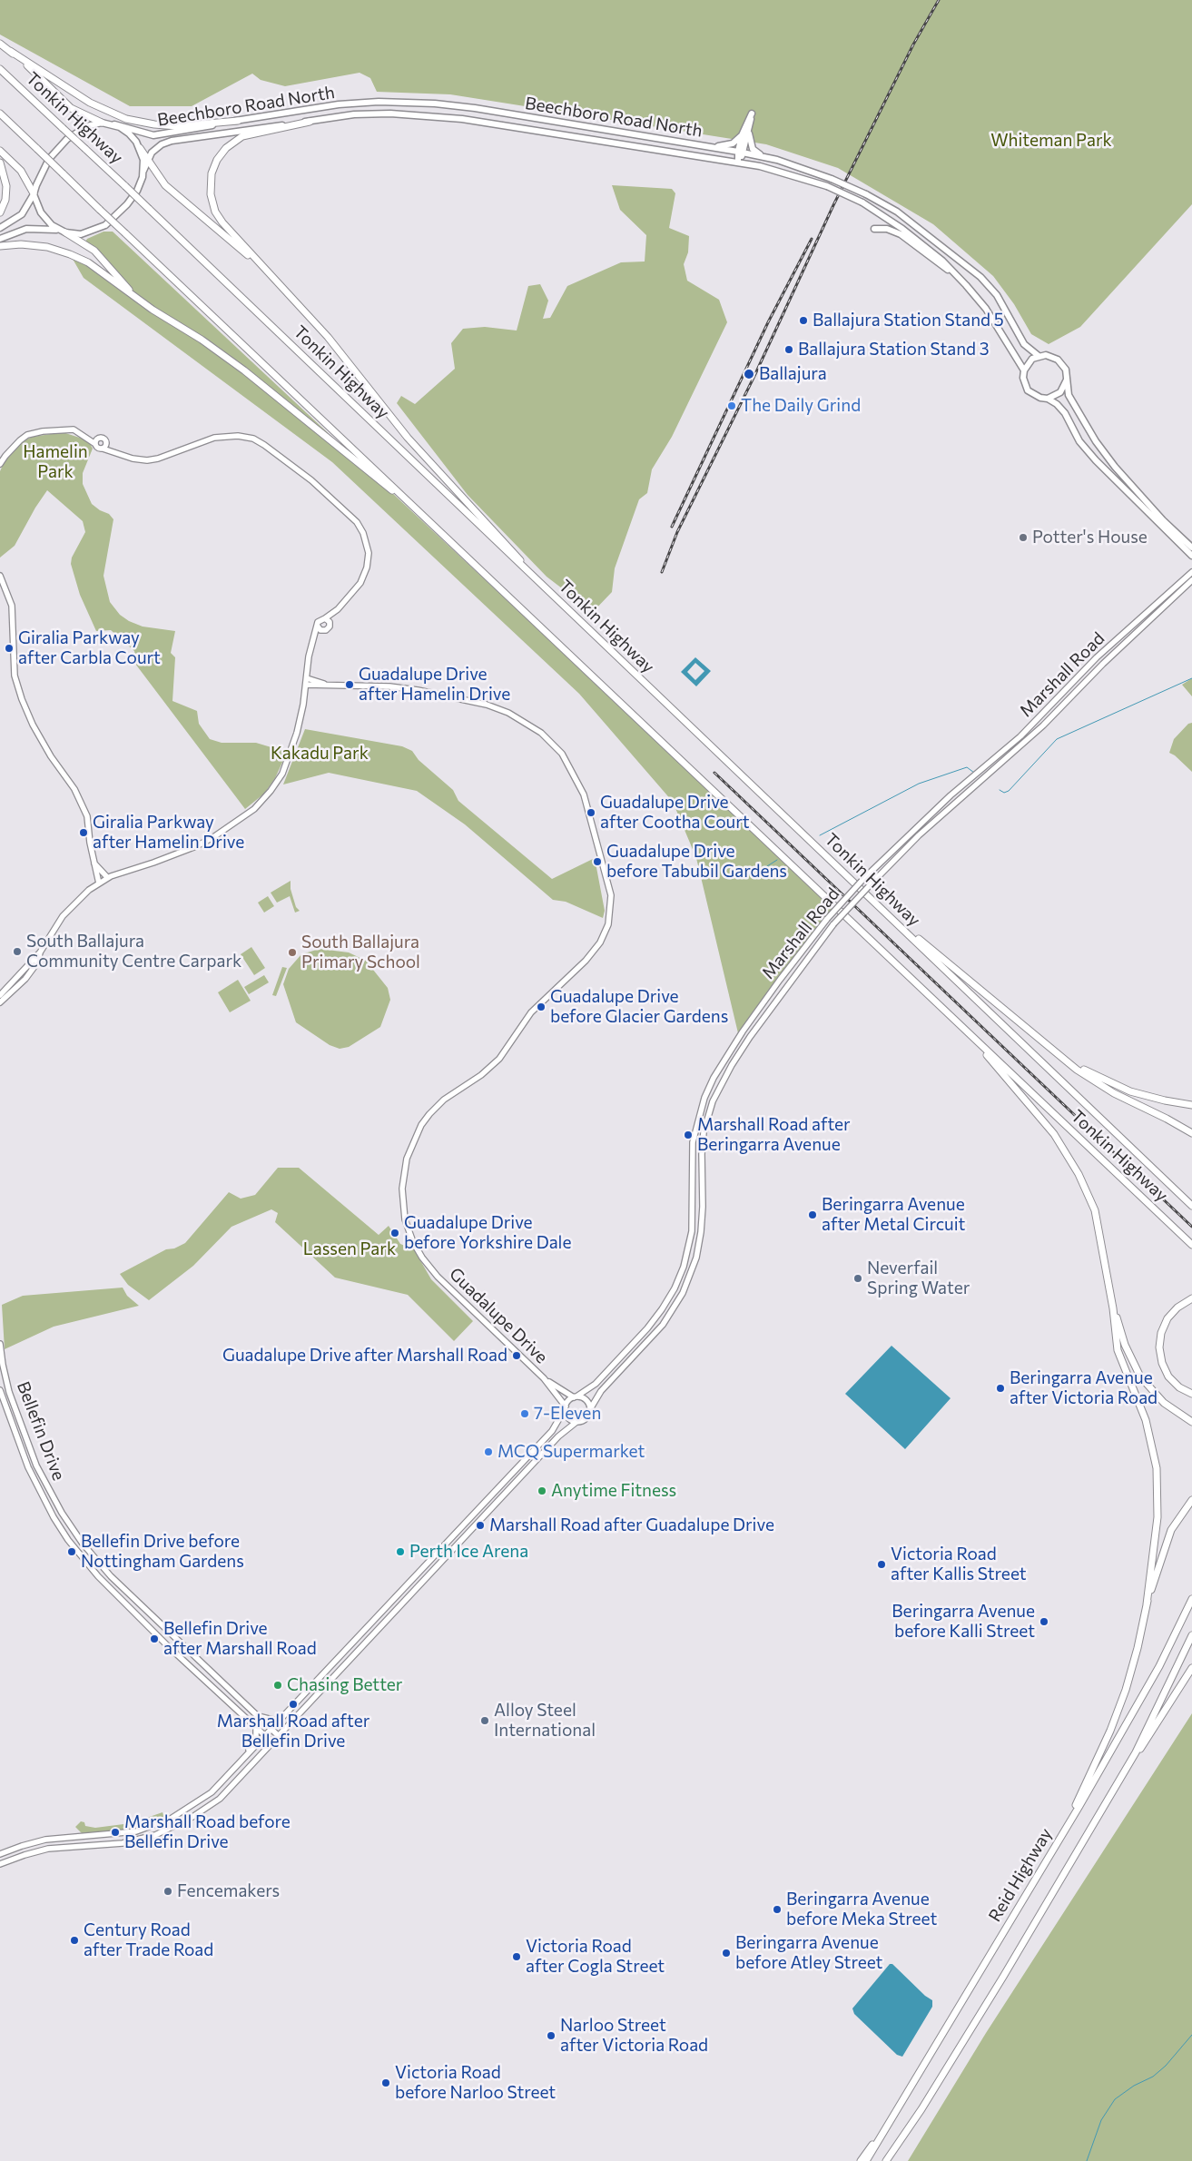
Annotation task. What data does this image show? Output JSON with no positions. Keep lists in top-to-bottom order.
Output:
{
  "streets": {
    "highway": ["Tonkin Highway", "Reid Highway"],
    "main road": [
      "Beechboro Road North",
      "Marshall Road",
      "Guadalupe Drive",
      "Bellefin Drive"
    ]
  },
  "crossings": [
    ["Marshall Road", "Guadalupe Drive"]
  ],
  "parks": [
    "Whiteman Park",
    "Hamelin Park",
    "Kakadu Park",
    "Lassen Park"
  ],
  "places": [
    "Ballajura Station Stand 5",
    "Ballajura Station Stand 3",
    "Ballajura",
    "The Daily Grind",
    "Potter's House",
    "Giralia Parkway after Carbla Court",
    "Guadalupe Drive after Hamelin Drive",
    "Guadalupe Drive after Cootha Court",
    "Giralia Parkway after Hamelin Drive",
    "Guadalupe Drive before Tabubil Gardens",
    "South Ballajura Community Centre Carpark",
    "South Ballajura Primary School",
    "Guadalupe Drive before Glacier Gardens",
    "Marshall Road after Beringarra Avenue",
    "Beringarra Avenue after Metal Circuit",
    "Guadalupe Drive before Yorkshire Dale",
    "Neverfail Spring Water",
    "Guadalupe Drive after Marshall Road",
    "Beringarra Avenue after Victoria Road",
    "7-Eleven",
    "MCQ Supermarket",
    "Anytime Fitness",
    "Marshall Road after Guadalupe Drive",
    "Bellefin Drive before Nottingham Gardens",
    "Perth Ice Arena",
    "Victoria Road after Kallis Street",
    "Beringarra Avenue before Kalli Street",
    "Bellefin Drive after Marshall Road",
    "Chasing Better",
    "Marshall Road after Bellefin Drive",
    "Alloy Steel International",
    "Marshall Road before Bellefin Drive",
    "Fencemakers",
    "Beringarra Avenue before Meka Street",
    "Century Road after Trade Road",
    "Beringarra Avenue before Atley Street",
    "Victoria Road after Cogla Street",
    "Narloo Street after Victoria Road",
    "Victoria Road before Narloo Street"
  ]
}
